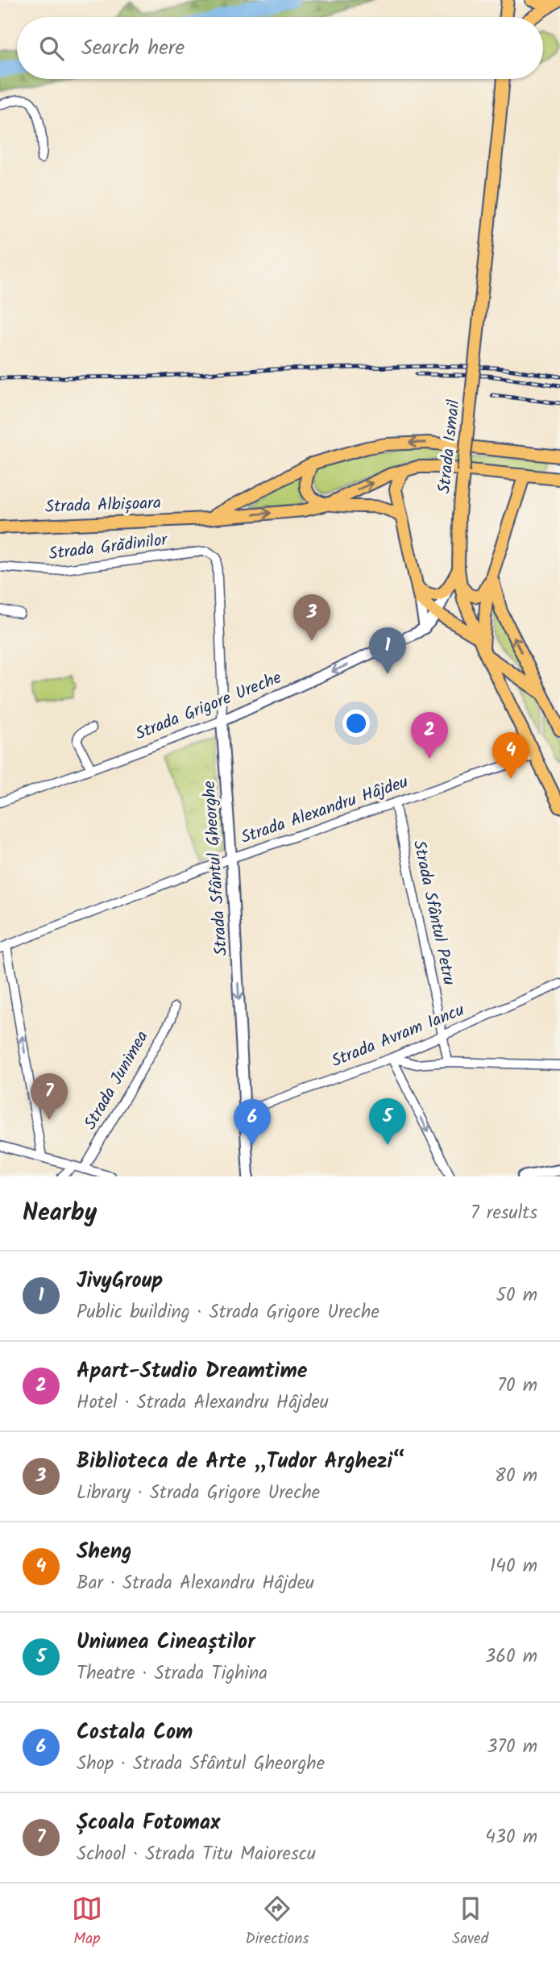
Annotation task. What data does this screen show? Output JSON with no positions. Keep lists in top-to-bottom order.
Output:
{
  "streets": {
    "main road": ["Strada Ismail", "Strada Albișoara"],
    "street": [
      "Strada Grădinilor",
      "Strada Grigore Ureche",
      "Strada Alexandru Hâjdeu",
      "Strada Sfântul Gheorghe",
      "Strada Sfântul Petru",
      "Strada Avram Iancu",
      "Strada Junimea"
    ]
  },
  "crossings": [
    ["Strada Ismail", "Strada Alexandru Hâjdeu"],
    ["Strada Grădinilor", "Strada Sfântul Gheorghe"],
    ["Strada Grigore Ureche", "Strada Sfântul Gheorghe"],
    ["Strada Alexandru Hâjdeu", "Strada Sfântul Gheorghe"],
    ["Strada Alexandru Hâjdeu", "Strada Sfântul Petru"],
    ["Strada Sfântul Gheorghe", "Strada Avram Iancu"],
    ["Strada Sfântul Petru", "Strada Avram Iancu"]
  ],
  "one_way": ["Strada Grigore Ureche", "Strada Sfântul Gheorghe"],
  "page": {
    "search": "Search here",
    "pins": [
      "3",
      "1",
      "2",
      "4",
      "7",
      "5",
      "6"
    ],
    "heading": ["Nearby", "7 results"],
    "list": [
      {
        "mark": "1",
        "name": "JivyGroup",
        "note": "Public building · Strada Grigore Ureche",
        "value": "50 m"
      },
      {
        "mark": "2",
        "name": "Apart-Studio Dreamtime",
        "note": "Hotel · Strada Alexandru Hâjdeu",
        "value": "70 m"
      },
      {
        "mark": "3",
        "name": "Biblioteca de Arte „Tudor Arghezi“",
        "note": "Library · Strada Grigore Ureche",
        "value": "80 m"
      },
      {
        "mark": "4",
        "name": "Sheng",
        "note": "Bar · Strada Alexandru Hâjdeu",
        "value": "140 m"
      },
      {
        "mark": "5",
        "name": "Uniunea Cineaștilor",
        "note": "Theatre · Strada Tighina",
        "value": "360 m"
      },
      {
        "mark": "6",
        "name": "Costala Com",
        "note": "Shop · Strada Sfântul Gheorghe",
        "value": "370 m"
      },
      {
        "mark": "7",
        "name": "Școala Fotomax",
        "note": "School · Strada Titu Maiorescu",
        "value": "430 m"
      }
    ],
    "nav": ["Map", "Directions", "Saved"]
  }
}
